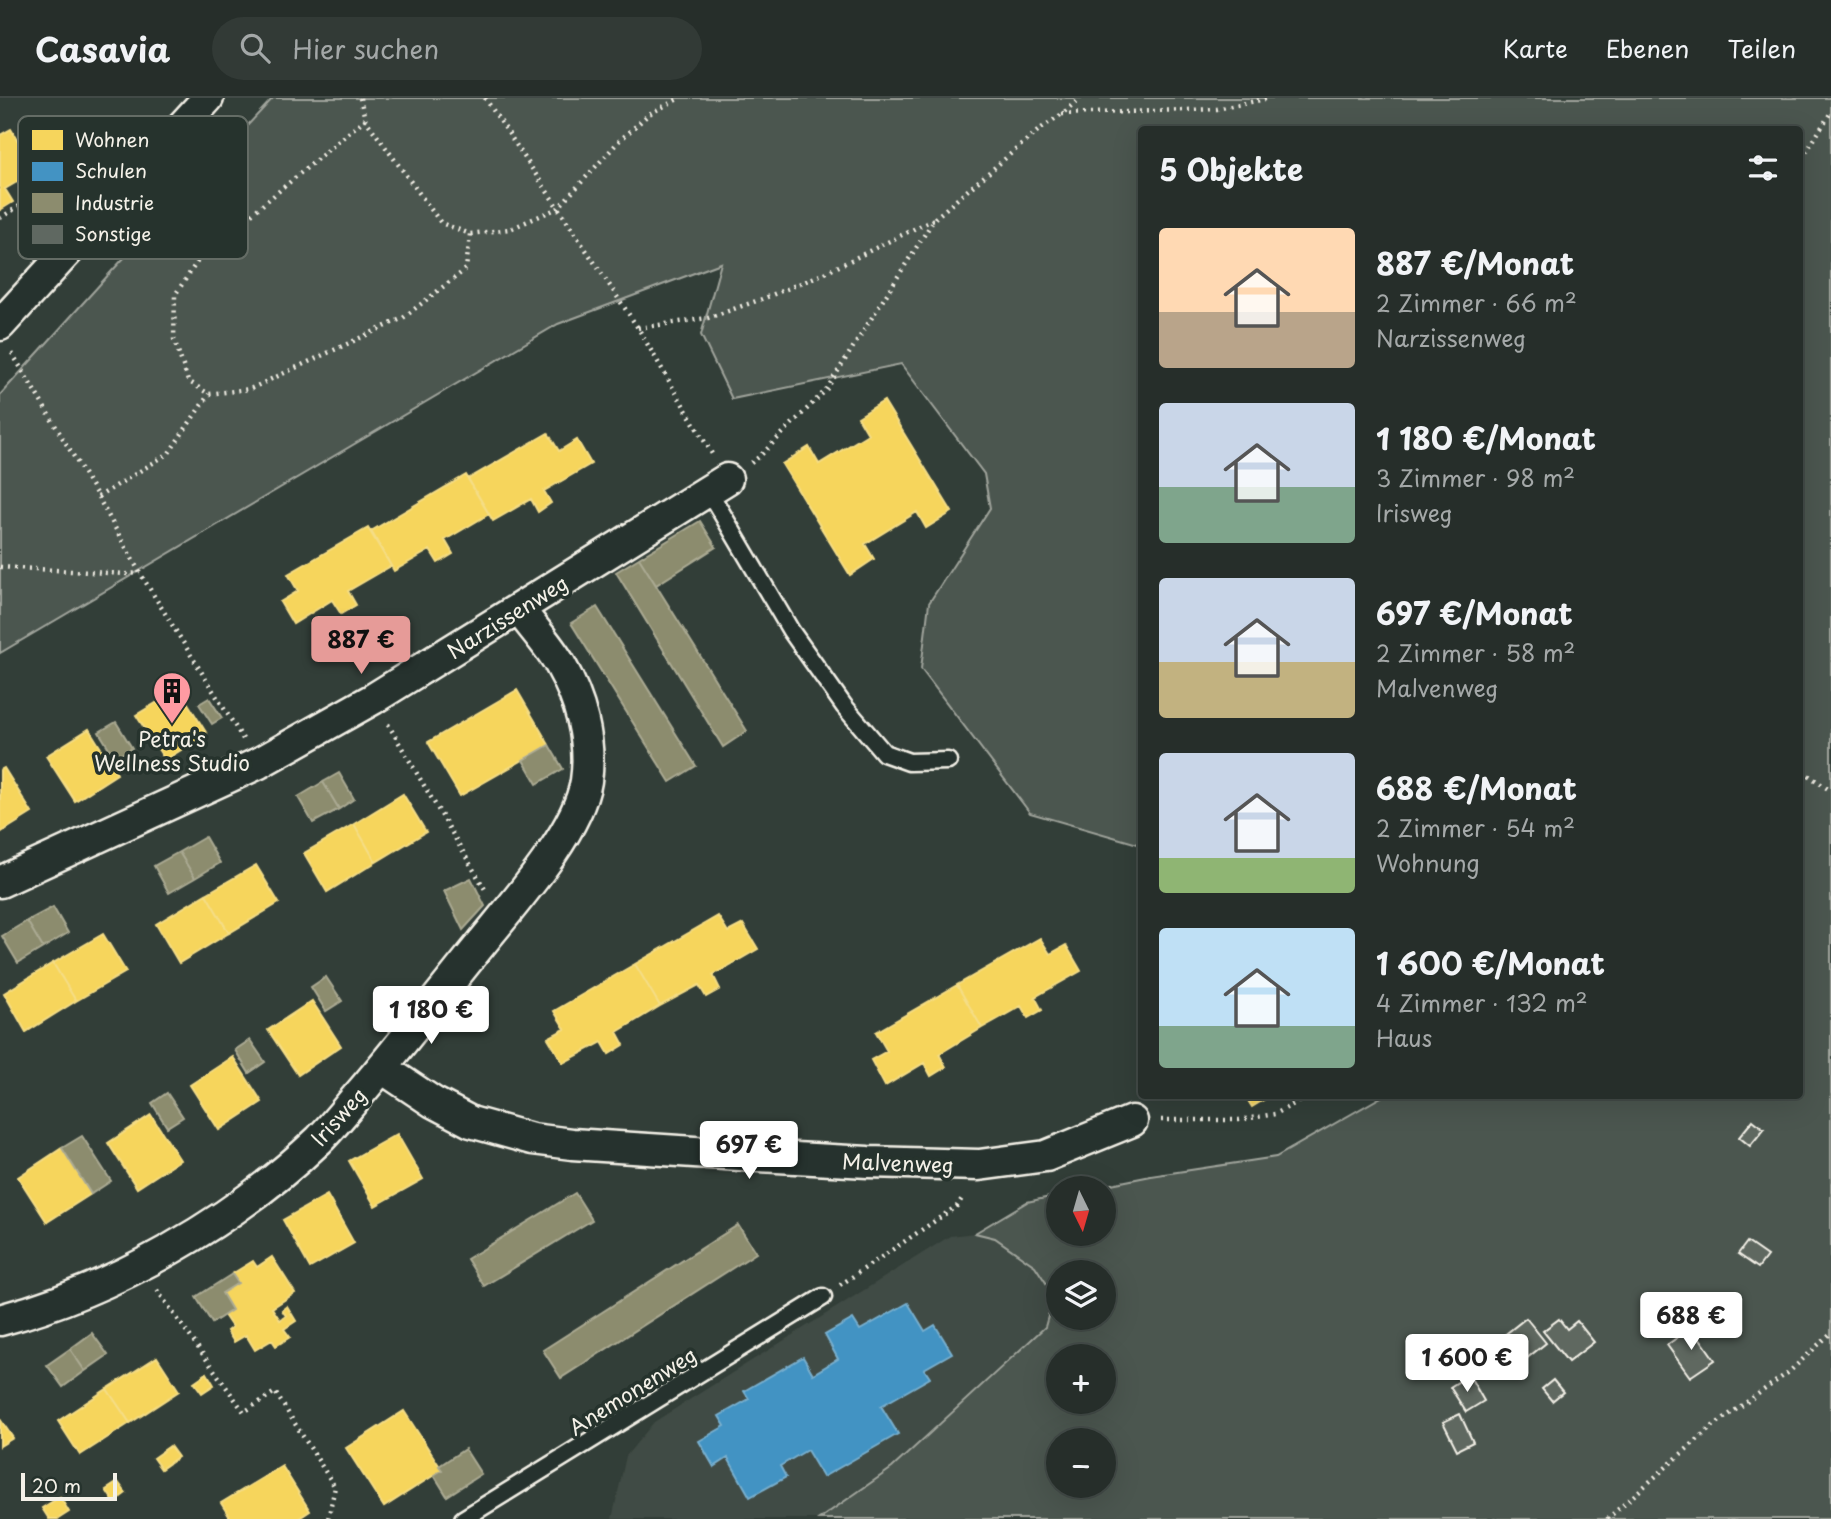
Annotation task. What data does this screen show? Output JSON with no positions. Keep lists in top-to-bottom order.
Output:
{
  "streets": {
    "street": ["Narzissenweg", "Irisweg", "Malvenweg"],
    "lane": ["Anemonenweg"]
  },
  "crossings": [
    ["Narzissenweg", "Irisweg"],
    ["Irisweg", "Malvenweg"]
  ],
  "places": {
    "building": ["Petra's Wellness Studio"]
  },
  "legend": [
    "Wohnen",
    "Schulen",
    "Industrie",
    "Sonstige"
  ],
  "scale_bar": "20 m",
  "north": "bottom",
  "page": {
    "header": "Casavia",
    "search": "Hier suchen",
    "nav": ["Karte", "Ebenen", "Teilen"],
    "heading": "5 Objekte",
    "list": [
      {
        "name": "887 €/Monat",
        "note": "2 Zimmer · 66 m² · Narzissenweg"
      },
      {
        "name": "1 180 €/Monat",
        "note": "3 Zimmer · 98 m² · Irisweg"
      },
      {
        "name": "697 €/Monat",
        "note": "2 Zimmer · 58 m² · Malvenweg"
      },
      {
        "name": "688 €/Monat",
        "note": "2 Zimmer · 54 m² · Wohnung"
      },
      {
        "name": "1 600 €/Monat",
        "note": "4 Zimmer · 132 m² · Haus"
      }
    ],
    "price": [
      "887 €",
      "1 180 €",
      "697 €",
      "688 €",
      "1 600 €"
    ],
    "map_buttons": ["+", "−"],
    "scale": "20 m"
  }
}
